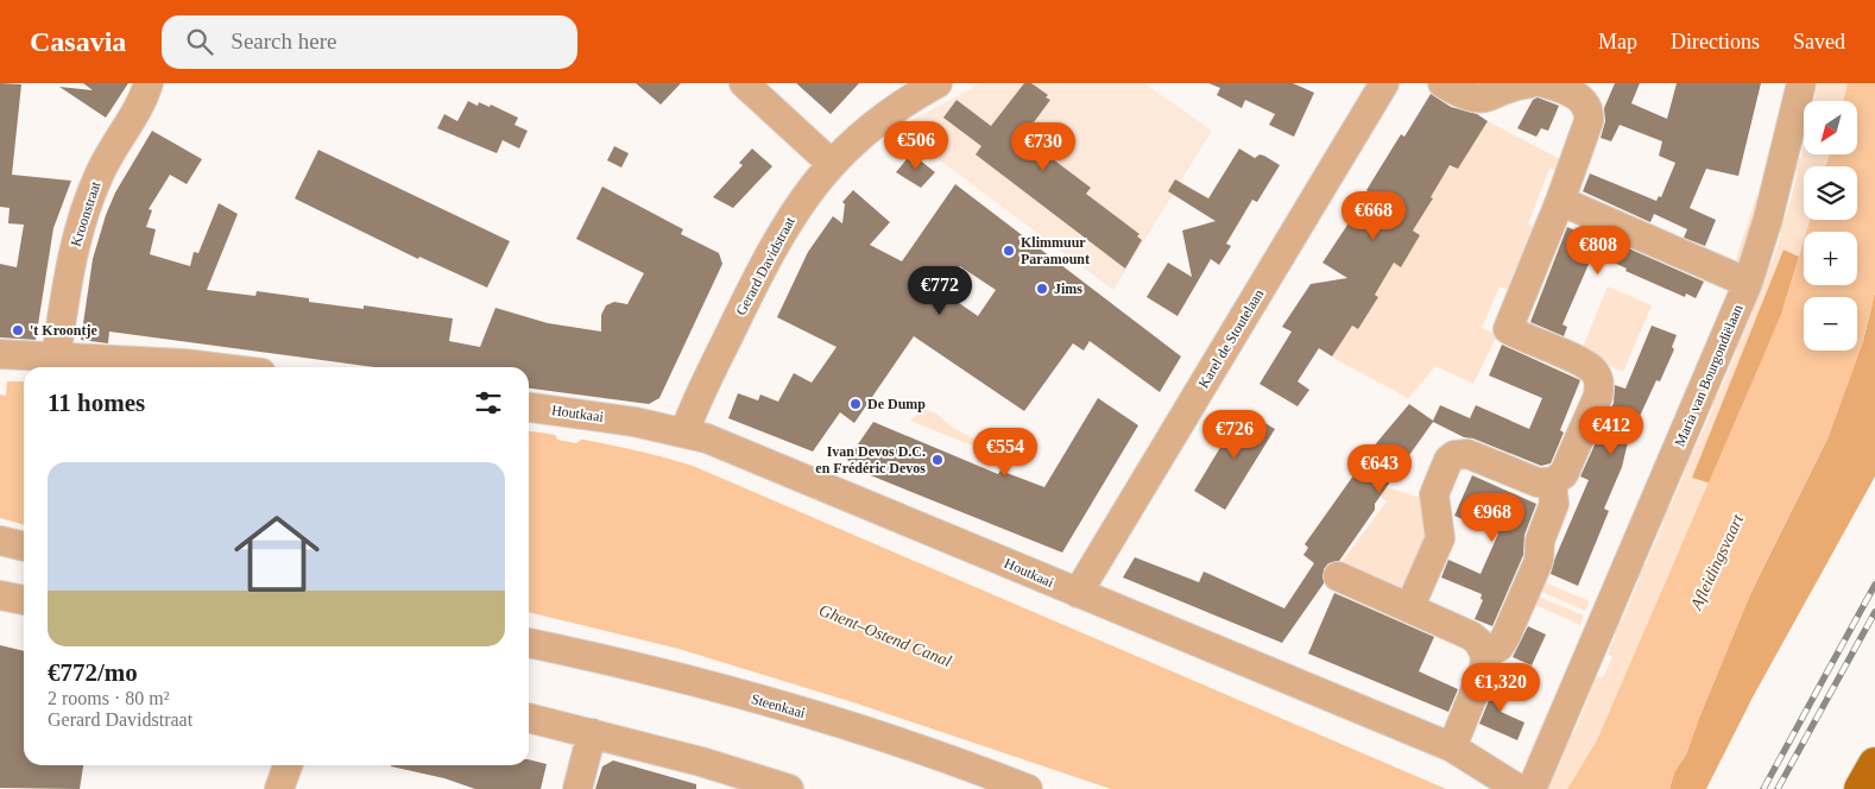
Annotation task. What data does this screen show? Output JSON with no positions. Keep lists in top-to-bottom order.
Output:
{
  "streets": {
    "street": [
      "Kroonstraat",
      "Gerard Davidstraat",
      "Karel de Stoutelaan",
      "Maria van Bourgondiëlaan",
      "Houtkaai",
      "Steenkaai"
    ]
  },
  "crossings": [
    ["Gerard Davidstraat", "Houtkaai"],
    ["Karel de Stoutelaan", "Houtkaai"]
  ],
  "water": ["Afleidingsvaart", "Ghent–Ostend Canal"],
  "places": [
    "Klimmuur Paramount",
    "Jims",
    "'t Kroontje",
    "De Dump",
    "Ivan Devos D.C. en Frédéric Devos"
  ],
  "north": "bottom left",
  "page": {
    "header": "Casavia",
    "search": "Search here",
    "nav": ["Map", "Directions", "Saved"],
    "map_buttons": ["+", "−"],
    "price": [
      "€506",
      "€730",
      "€668",
      "€808",
      "€772",
      "€412",
      "€726",
      "€554",
      "€643",
      "€968",
      "€1,320"
    ],
    "heading": "11 homes",
    "list": [
      {
        "name": "€772/mo",
        "note": "2 rooms · 80 m² · Gerard Davidstraat"
      }
    ]
  }
}
